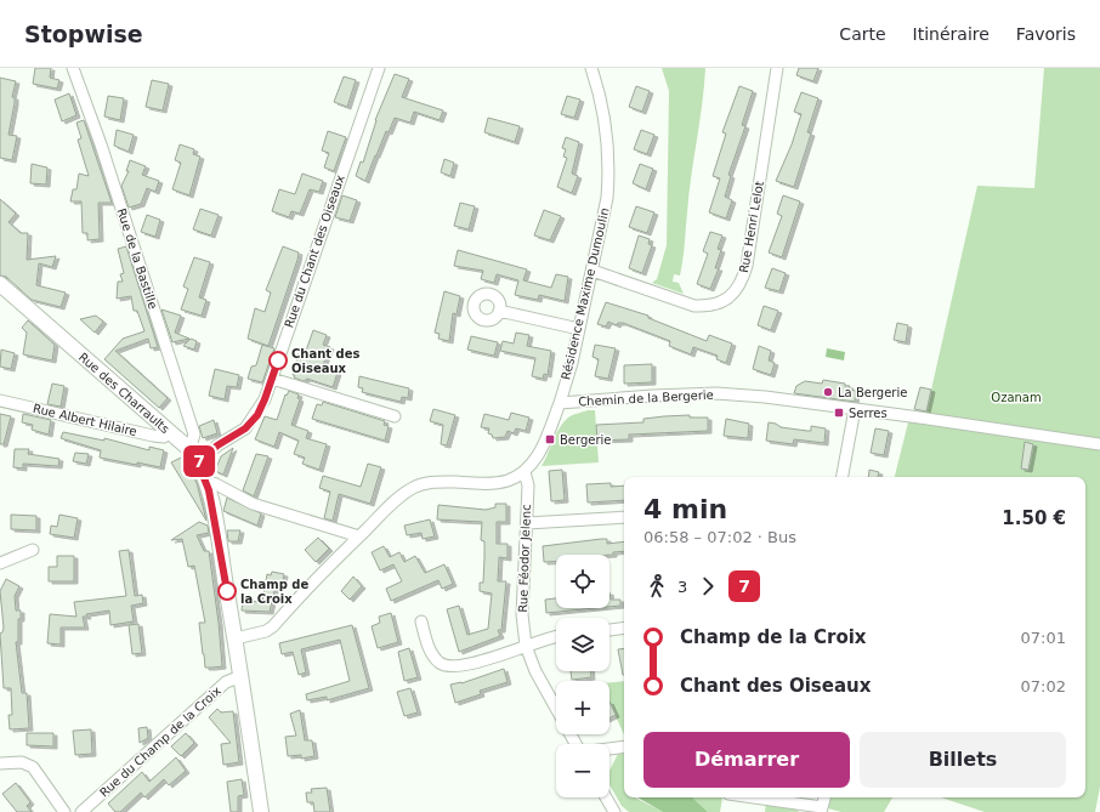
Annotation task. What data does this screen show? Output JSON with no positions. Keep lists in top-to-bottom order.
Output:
{
  "streets": {
    "street": [
      "Rue Henri Lelot",
      "Rue du Chant des Oiseaux",
      "Rue de la Bastille",
      "Résidence Maxime Dumoulin",
      "Rue des Charraults",
      "Chemin de la Bergerie",
      "Rue Albert Hilaire",
      "Rue Féodor Jelenc",
      "Rue du Champ de la Croix"
    ]
  },
  "crossings": [
    ["Rue Henri Lelot", "Résidence Maxime Dumoulin"],
    ["Rue du Chant des Oiseaux", "Rue des Charraults"],
    ["Rue de la Bastille", "Rue des Charraults"],
    ["Résidence Maxime Dumoulin", "Chemin de la Bergerie"],
    ["Rue des Charraults", "Rue Albert Hilaire"],
    ["Rue des Charraults", "Rue du Champ de la Croix"]
  ],
  "parks": ["Ozanam"],
  "places": {
    "other": ["Chant des Oiseaux", "La Bergerie", "Champ de la Croix"],
    "transit": ["Serres", "Bergerie"]
  },
  "lines": ["bus line 7"],
  "page": {
    "header": "Stopwise",
    "nav": ["Carte", "Itinéraire", "Favoris"],
    "on_map": "7",
    "heading": ["4 min", "06:58 – 07:02 · Bus", "1.50 €"],
    "map_buttons": ["+", "−"],
    "legs": ["3", "7"],
    "list": [
      {
        "name": "Champ de la Croix",
        "value": "07:01"
      },
      {
        "name": "Chant des Oiseaux",
        "value": "07:02"
      }
    ],
    "buttons": ["Démarrer", "Billets"]
  }
}
